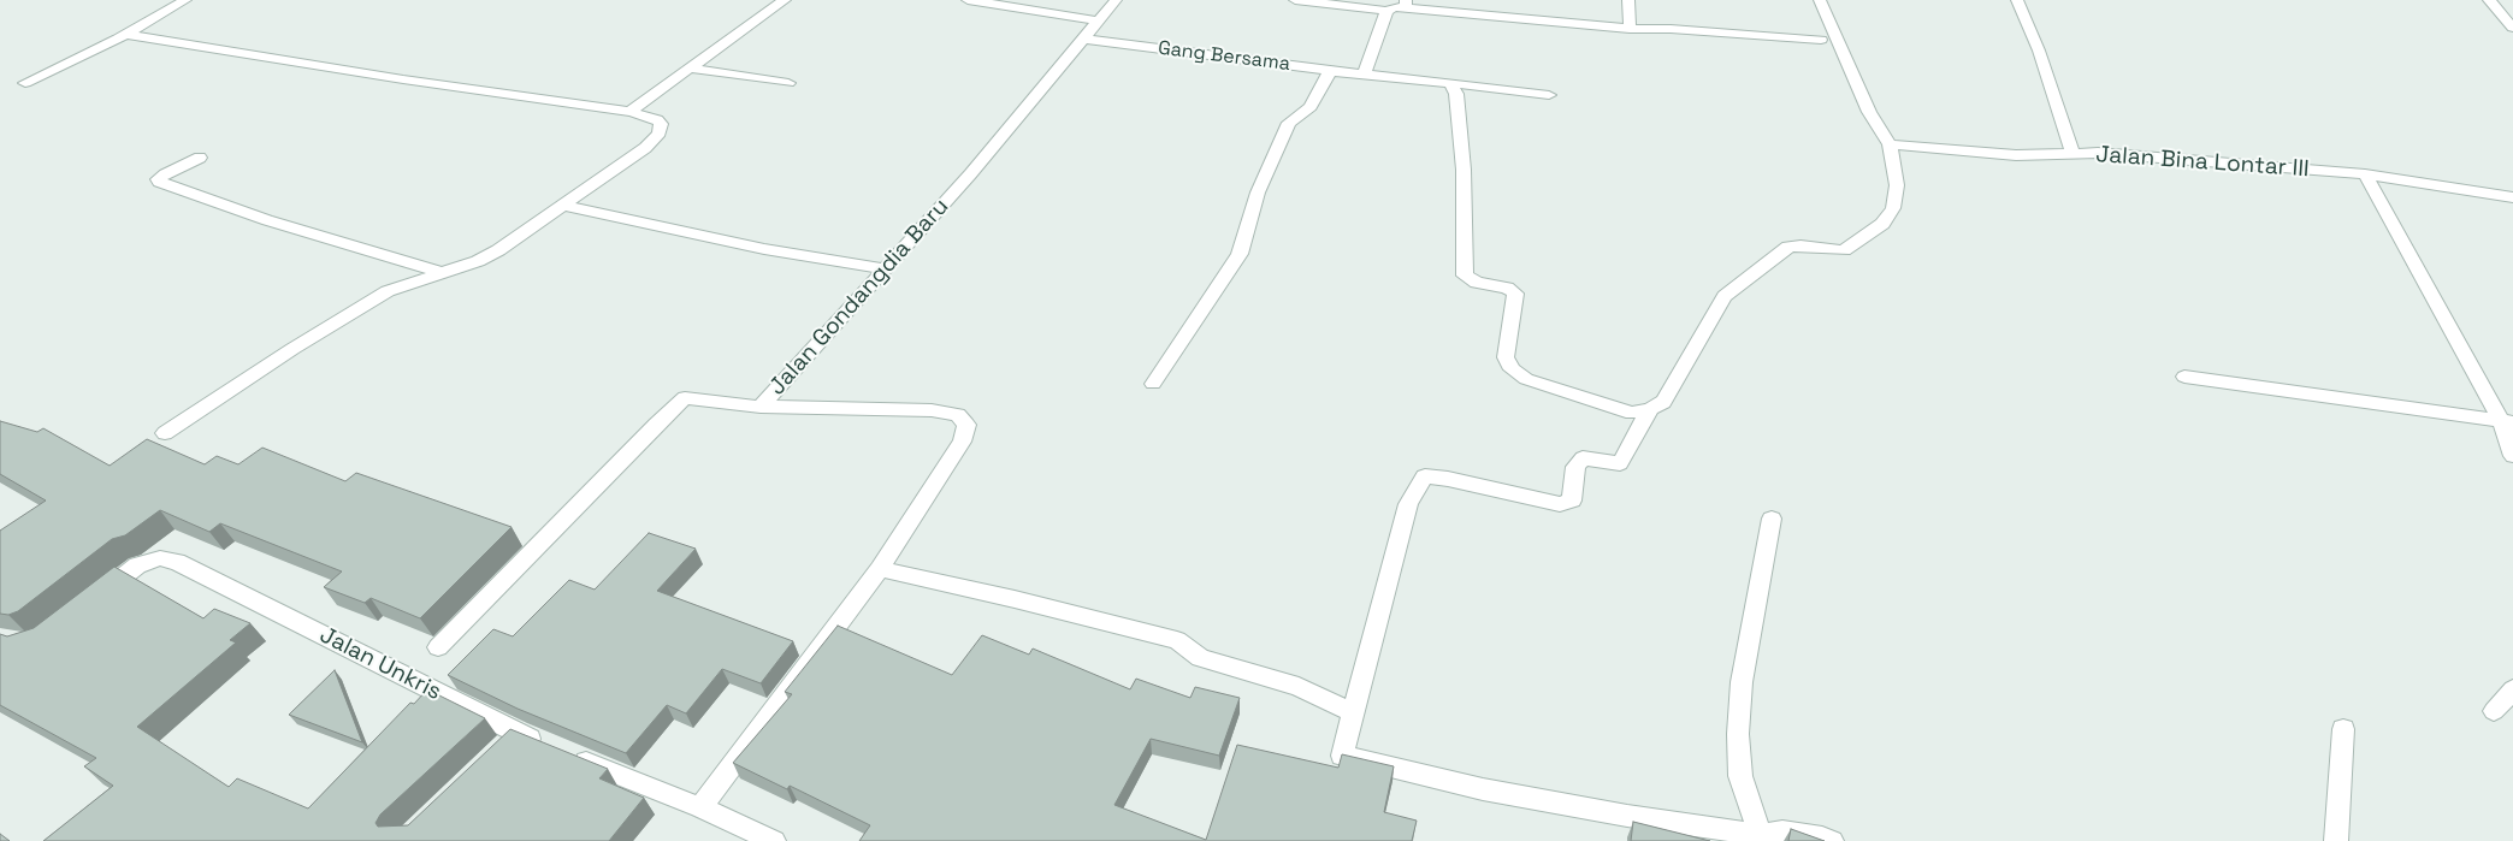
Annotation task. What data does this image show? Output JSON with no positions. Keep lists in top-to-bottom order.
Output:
{
  "streets": {
    "street": [
      "Gang Bersama",
      "Jalan Bina Lontar III",
      "Jalan Gondangdia Baru",
      "Jalan Unkris"
    ]
  },
  "crossings": [
    ["Gang Bersama", "Jalan Gondangdia Baru"]
  ]
}
